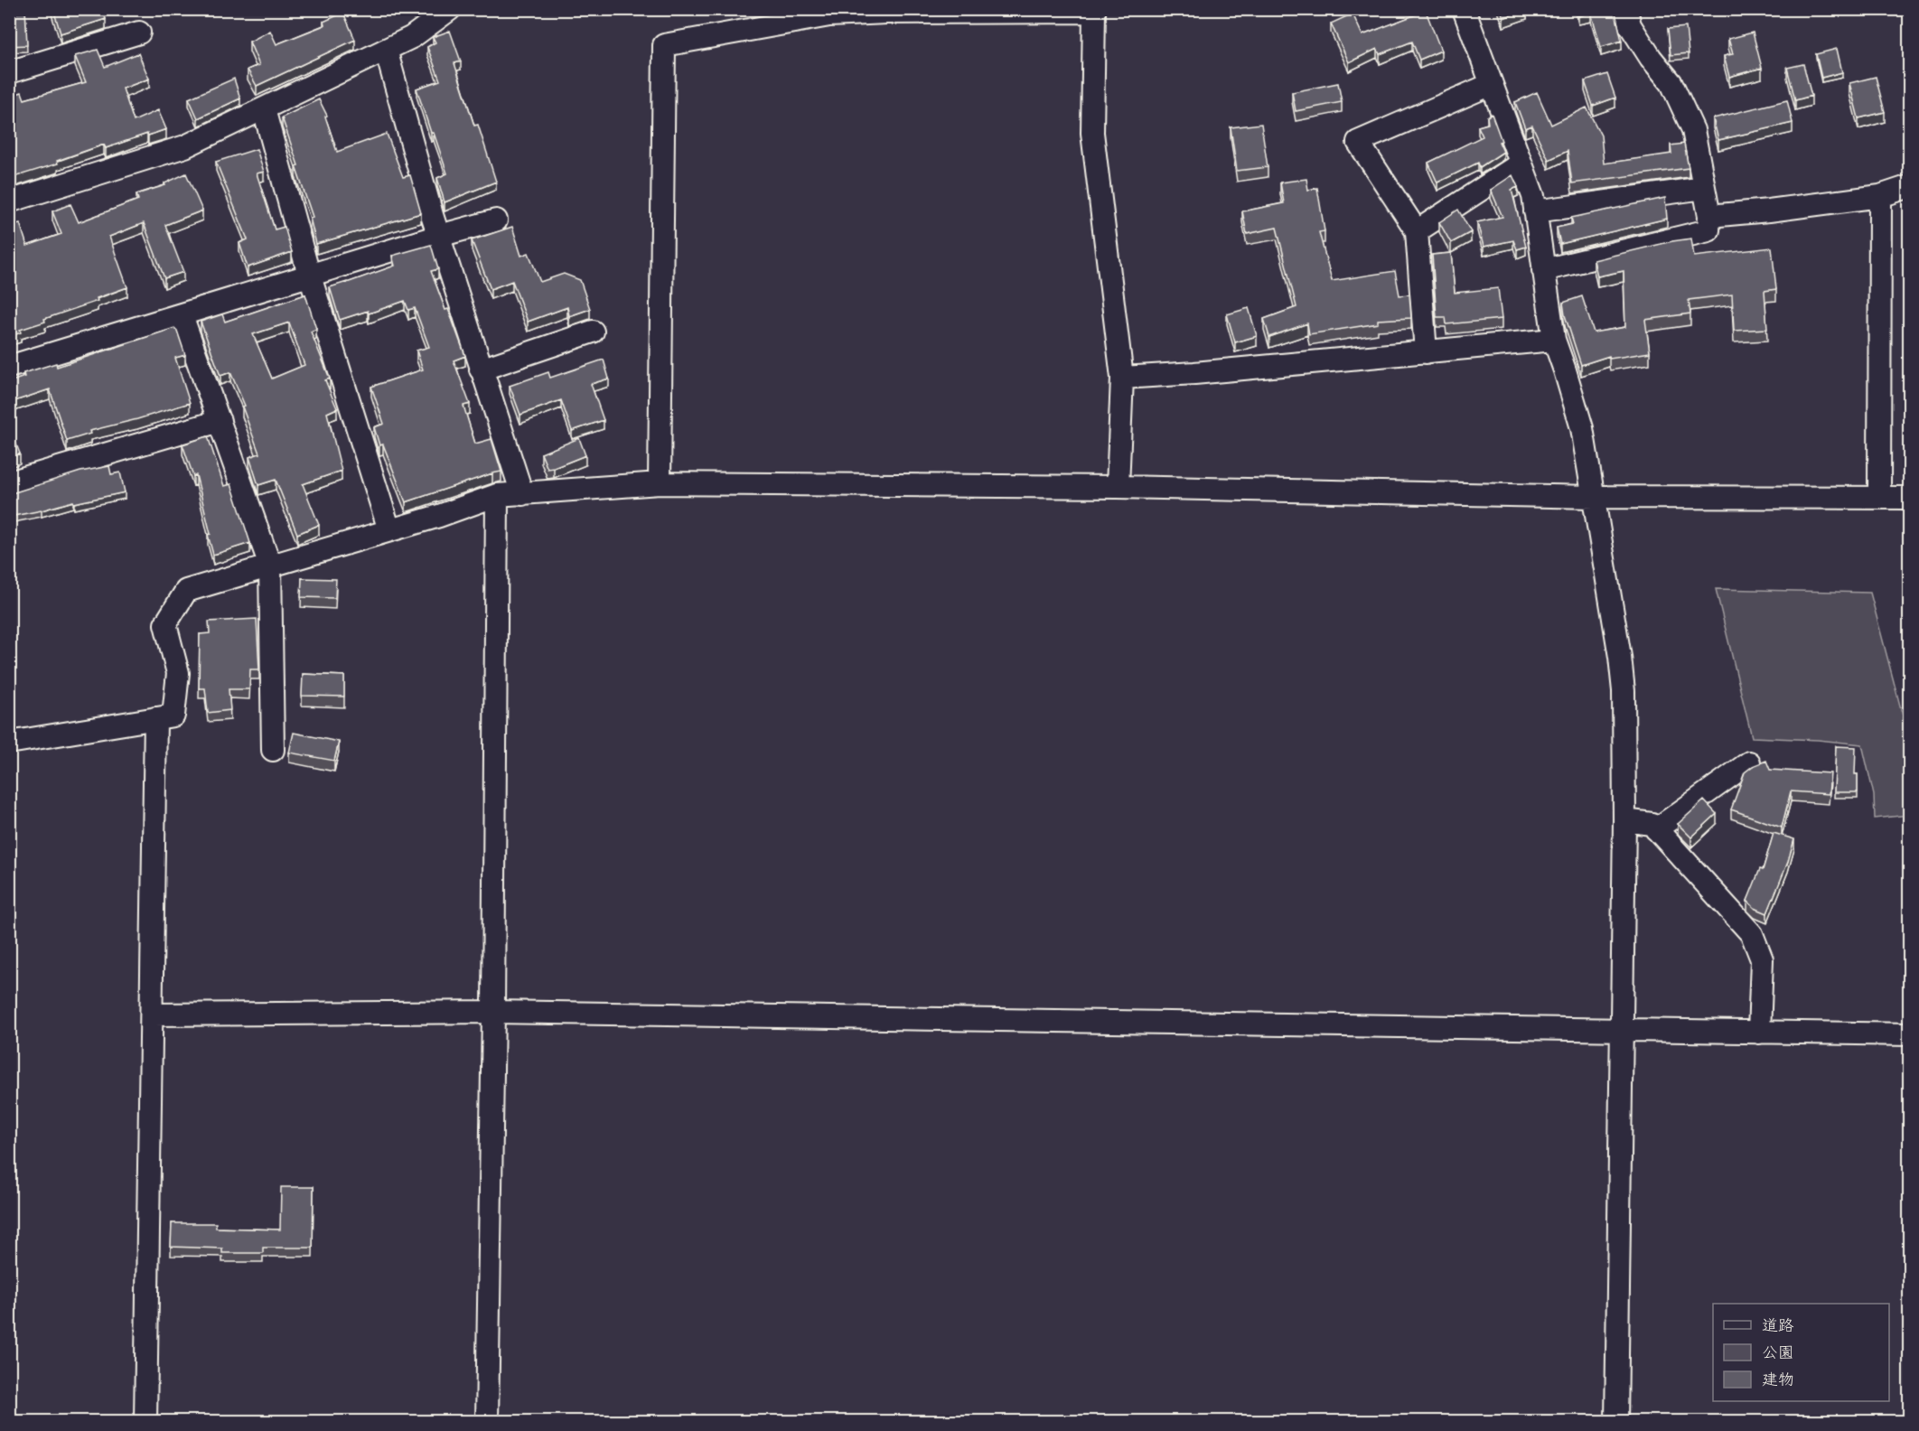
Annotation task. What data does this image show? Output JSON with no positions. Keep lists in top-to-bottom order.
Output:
{
  "legend": ["道路", "公園", "建物"]
}
